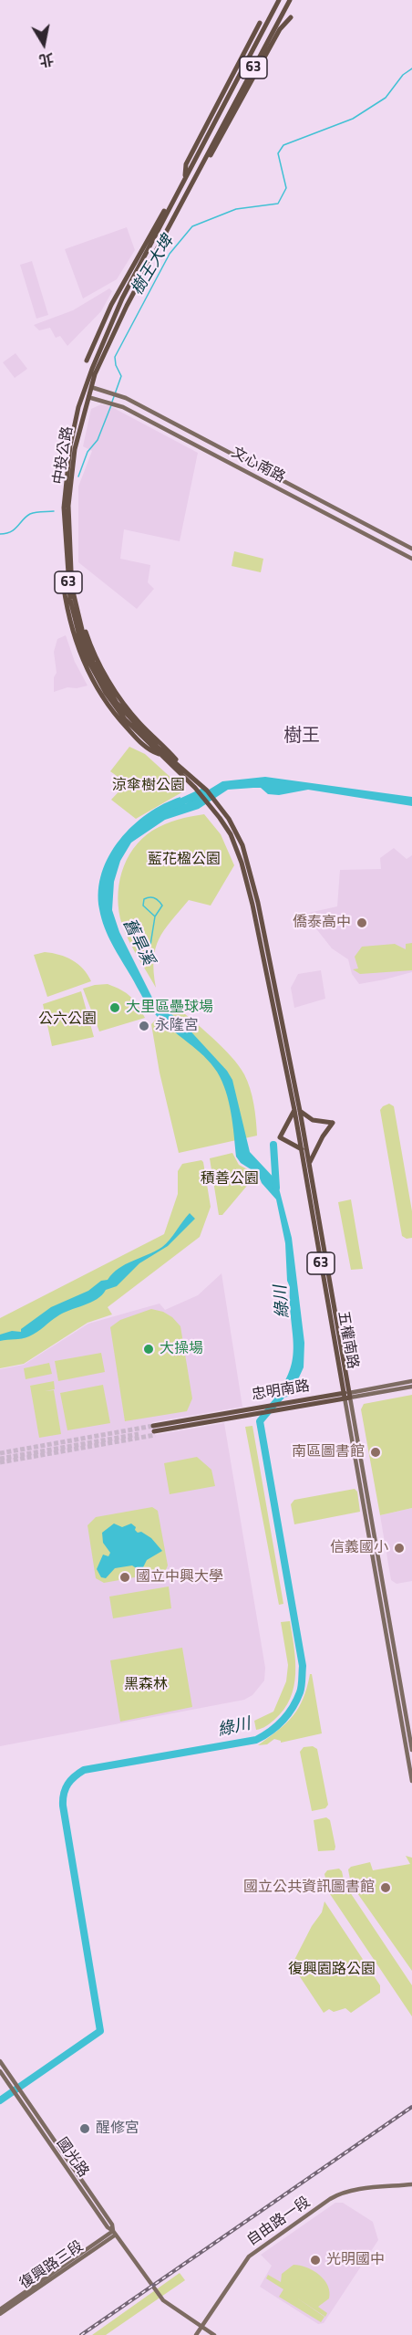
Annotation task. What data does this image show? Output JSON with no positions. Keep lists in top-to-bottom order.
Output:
{
  "streets": {
    "main road": [
      "63",
      "中投公路",
      "文心南路",
      "五權南路",
      "忠明南路",
      "國光路",
      "自由路一段",
      "復興路三段"
    ]
  },
  "crossings": [
    ["中投公路", "五權南路"],
    ["五權南路", "忠明南路"],
    ["國光路", "自由路一段"],
    ["國光路", "復興路三段"]
  ],
  "districts": ["樹王"],
  "water": ["樹王大埤", "舊旱溪", "綠川"],
  "parks": [
    "涼傘樹公園",
    "藍花楹公園",
    "公六公園",
    "積善公園",
    "黑森林",
    "復興園路公園"
  ],
  "places": [
    "僑泰高中",
    "大里區壘球場",
    "永隆宮",
    "大操場",
    "南區圖書館",
    "信義國小",
    "國立中興大學",
    "國立公共資訊圖書館",
    "醒修宮",
    "光明國中"
  ],
  "north": "bottom"
}
